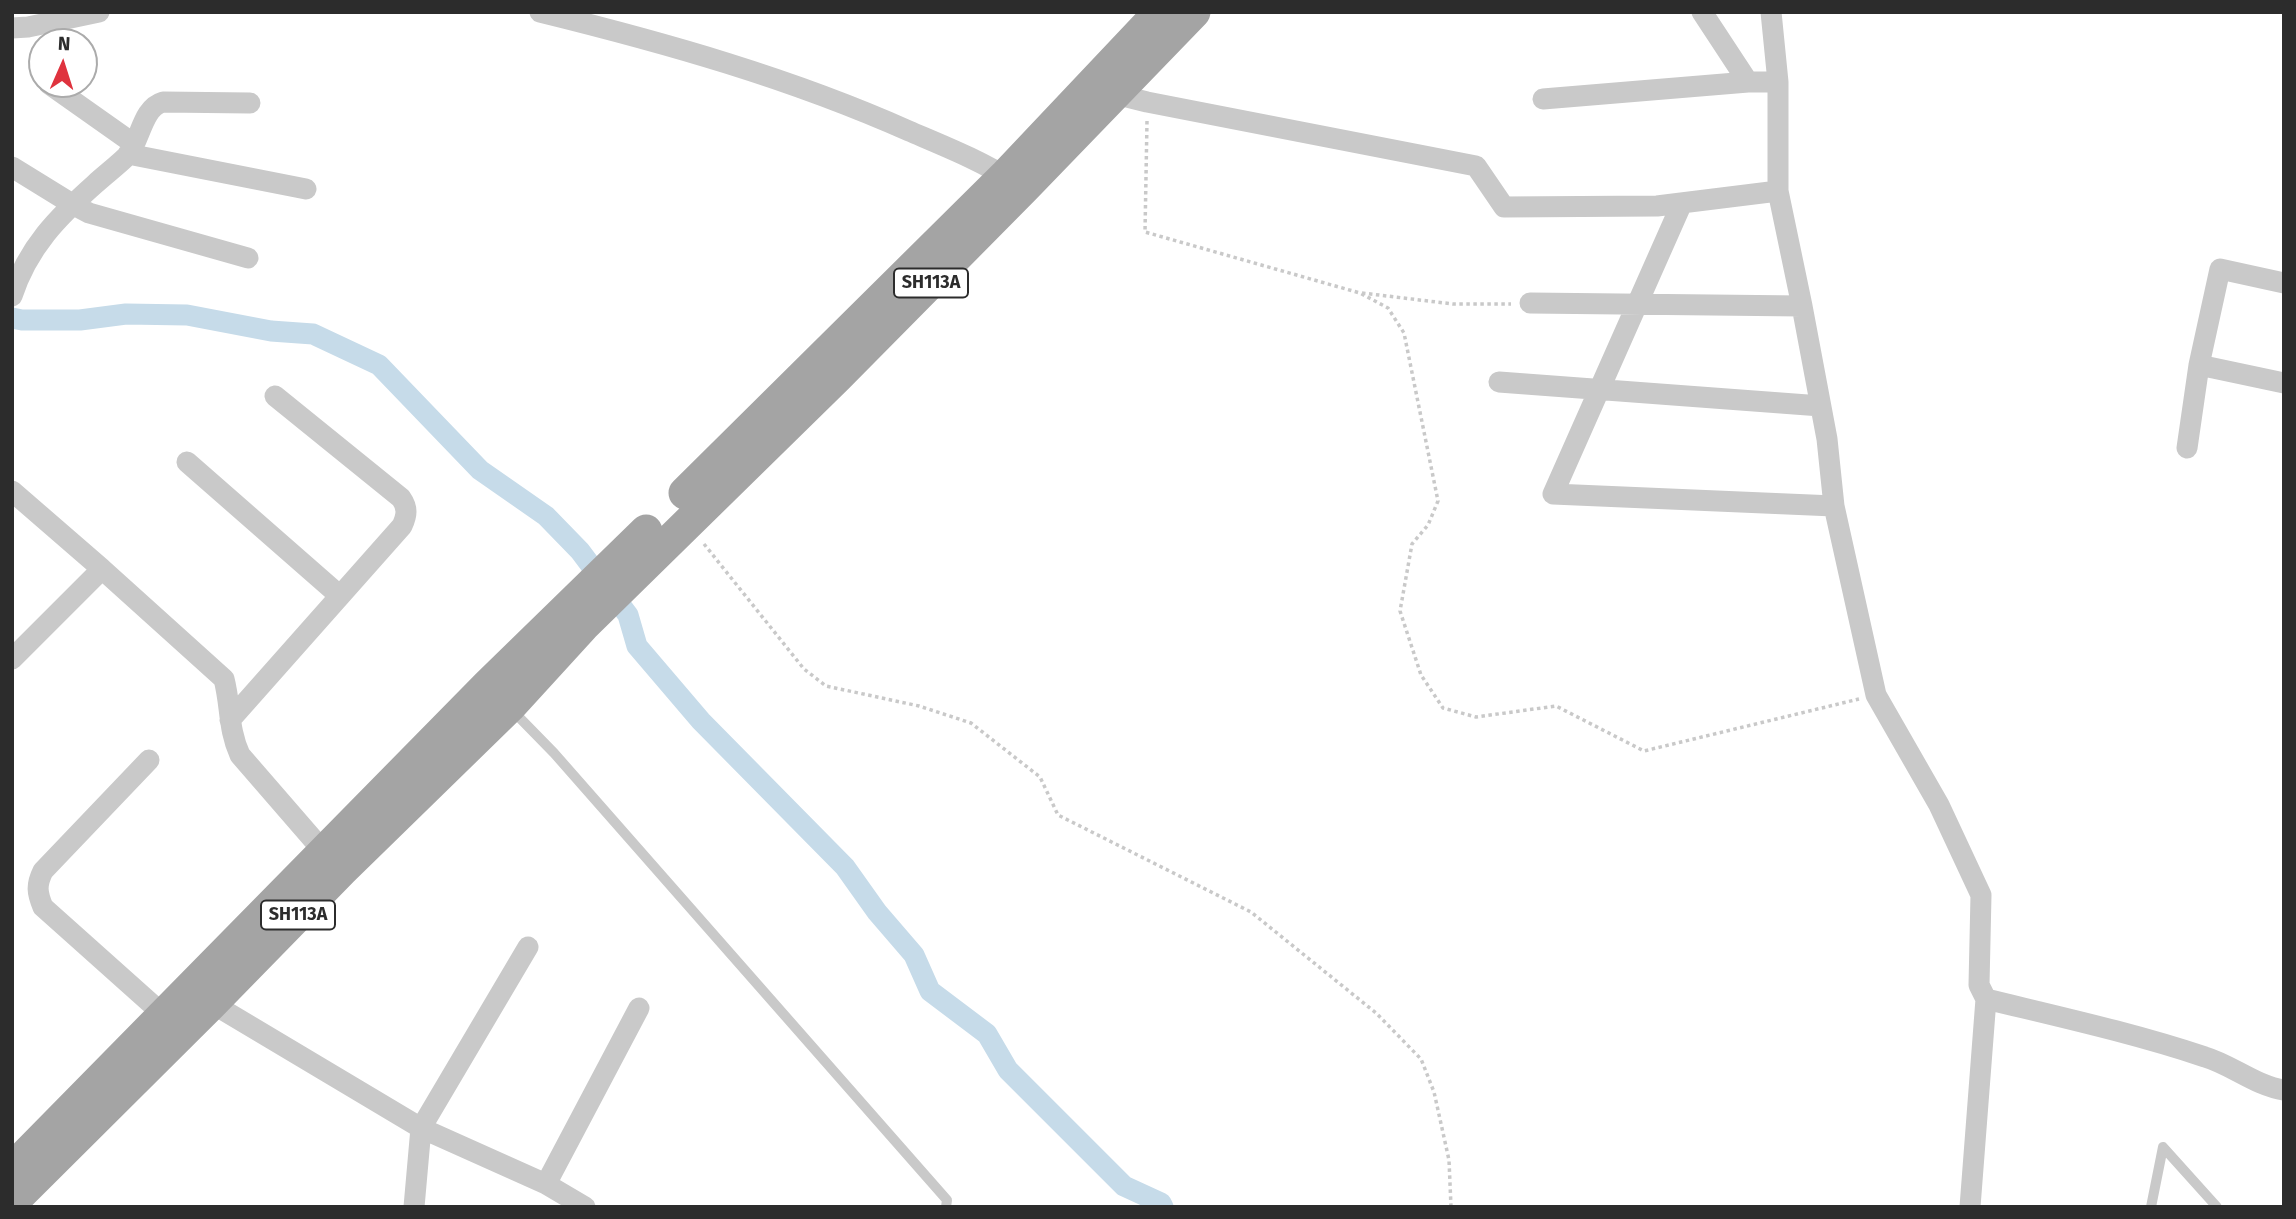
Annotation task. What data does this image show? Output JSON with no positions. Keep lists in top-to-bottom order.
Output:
{
  "streets": {
    "main road": ["SH113A"]
  },
  "north": "top"
}
